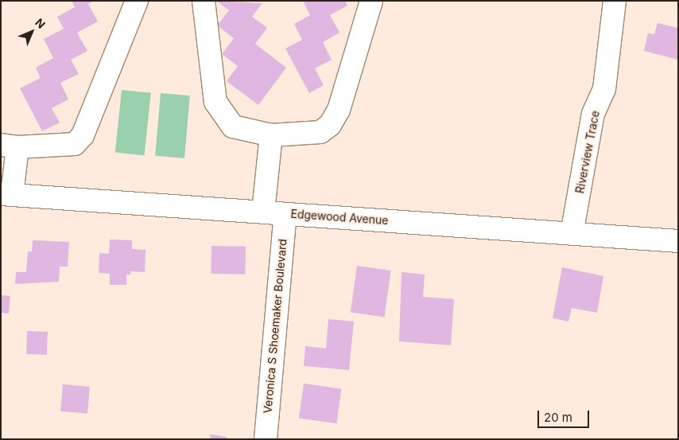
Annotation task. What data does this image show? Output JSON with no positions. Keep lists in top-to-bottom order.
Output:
{
  "streets": {
    "street": ["Riverview Trace", "Edgewood Avenue", "Veronica S Shoemaker Boulevard"]
  },
  "crossings": [
    ["Riverview Trace", "Edgewood Avenue"],
    ["Edgewood Avenue", "Veronica S Shoemaker Boulevard"]
  ],
  "scale_bar": "20 m",
  "north": "top right"
}
